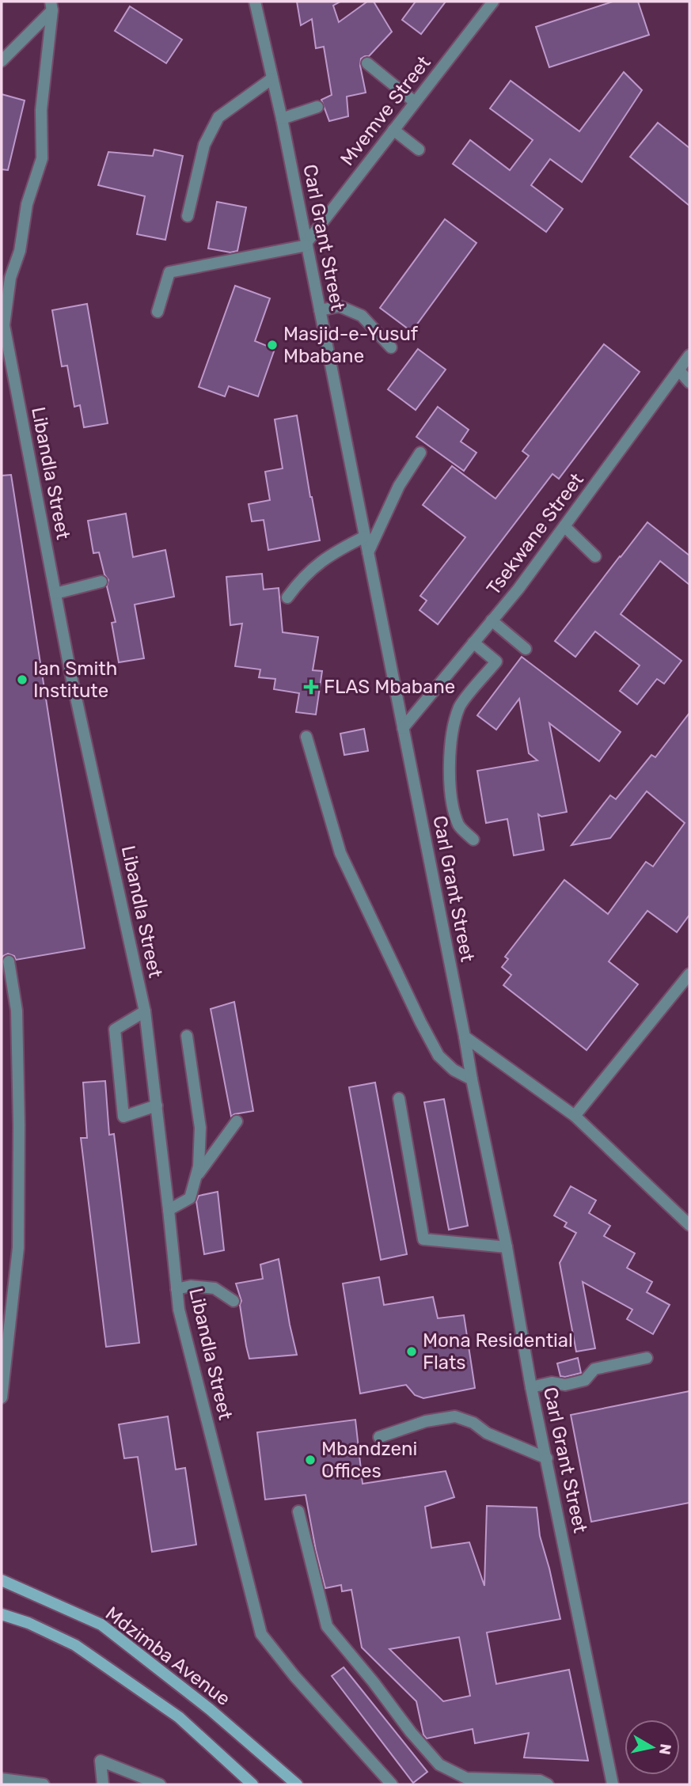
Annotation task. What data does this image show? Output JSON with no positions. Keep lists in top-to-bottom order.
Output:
{
  "streets": {
    "main road": ["Mdzimba Avenue"],
    "street": [
      "Mvemve Street",
      "Carl Grant Street",
      "Libandla Street",
      "Tsekwane Street"
    ]
  },
  "crossings": [
    ["Mvemve Street", "Carl Grant Street"],
    ["Carl Grant Street", "Tsekwane Street"]
  ],
  "places": {
    "other": [
      "Masjid-e-Yusuf Mbabane",
      "Ian Smith Institute",
      "Mona Residential Flats",
      "Mbandzeni Offices"
    ],
    "health": ["FLAS Mbabane"]
  },
  "north": "right"
}
